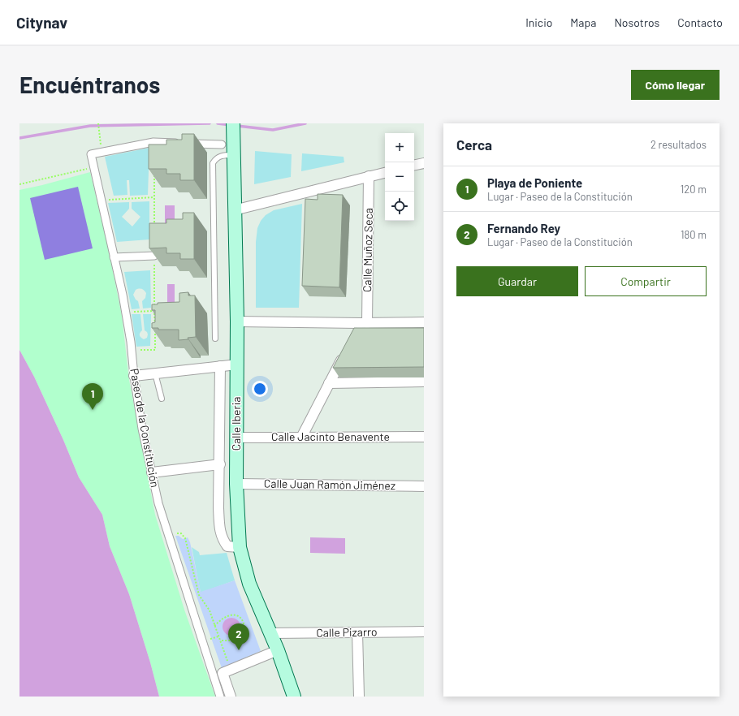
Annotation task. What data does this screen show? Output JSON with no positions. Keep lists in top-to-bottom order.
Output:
{
  "streets": {
    "main road": ["Calle Iberia"],
    "street": [
      "Calle Muñoz Seca",
      "Paseo de la Constitución",
      "Calle Jacinto Benavente",
      "Calle Juan Ramón Jiménez",
      "Calle Pizarro"
    ]
  },
  "crossings": [
    ["Calle Iberia", "Calle Jacinto Benavente"],
    ["Calle Iberia", "Calle Juan Ramón Jiménez"],
    ["Calle Iberia", "Calle Pizarro"]
  ],
  "page": {
    "header": "Citynav",
    "nav": [
      "Inicio",
      "Mapa",
      "Nosotros",
      "Contacto"
    ],
    "buttons": [
      "Cómo llegar",
      ["Guardar", "Compartir"]
    ],
    "title": "Encuéntranos",
    "heading": ["Cerca", "2 resultados"],
    "map_buttons": ["+", "−"],
    "list": [
      {
        "mark": "1",
        "name": "Playa de Poniente",
        "note": "Lugar · Paseo de la Constitución",
        "value": "120 m"
      },
      {
        "mark": "2",
        "name": "Fernando Rey",
        "note": "Lugar · Paseo de la Constitución",
        "value": "180 m"
      }
    ],
    "pins": ["1", "2"]
  }
}
